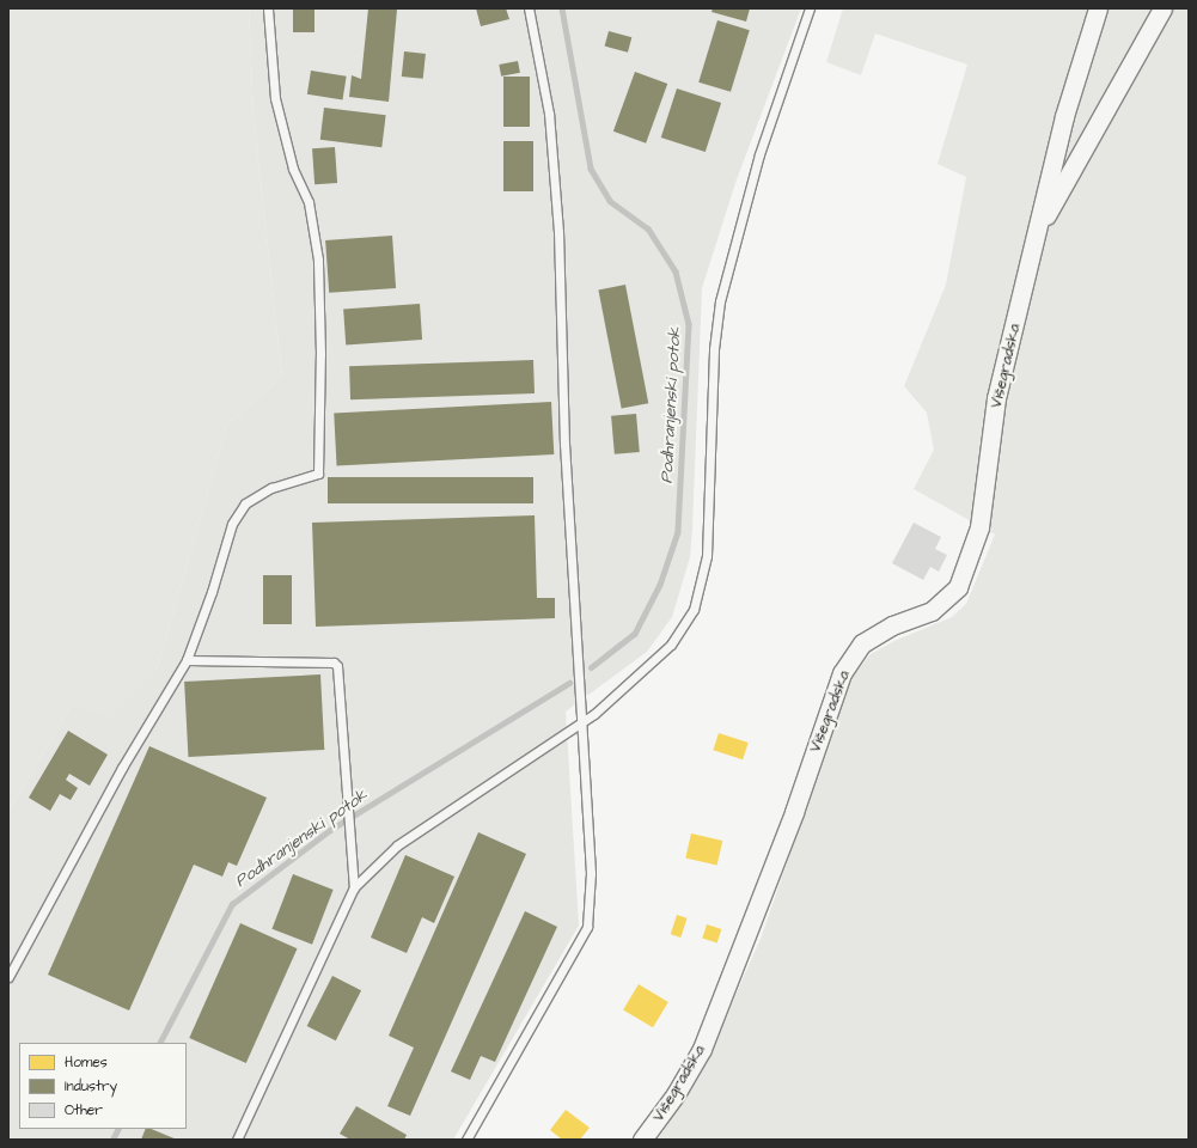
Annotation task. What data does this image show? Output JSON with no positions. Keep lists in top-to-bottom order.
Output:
{
  "streets": {
    "street": ["Višegradska"]
  },
  "water": ["Podhranjenski potok"],
  "legend": ["Homes", "Industry", "Other"]
}
